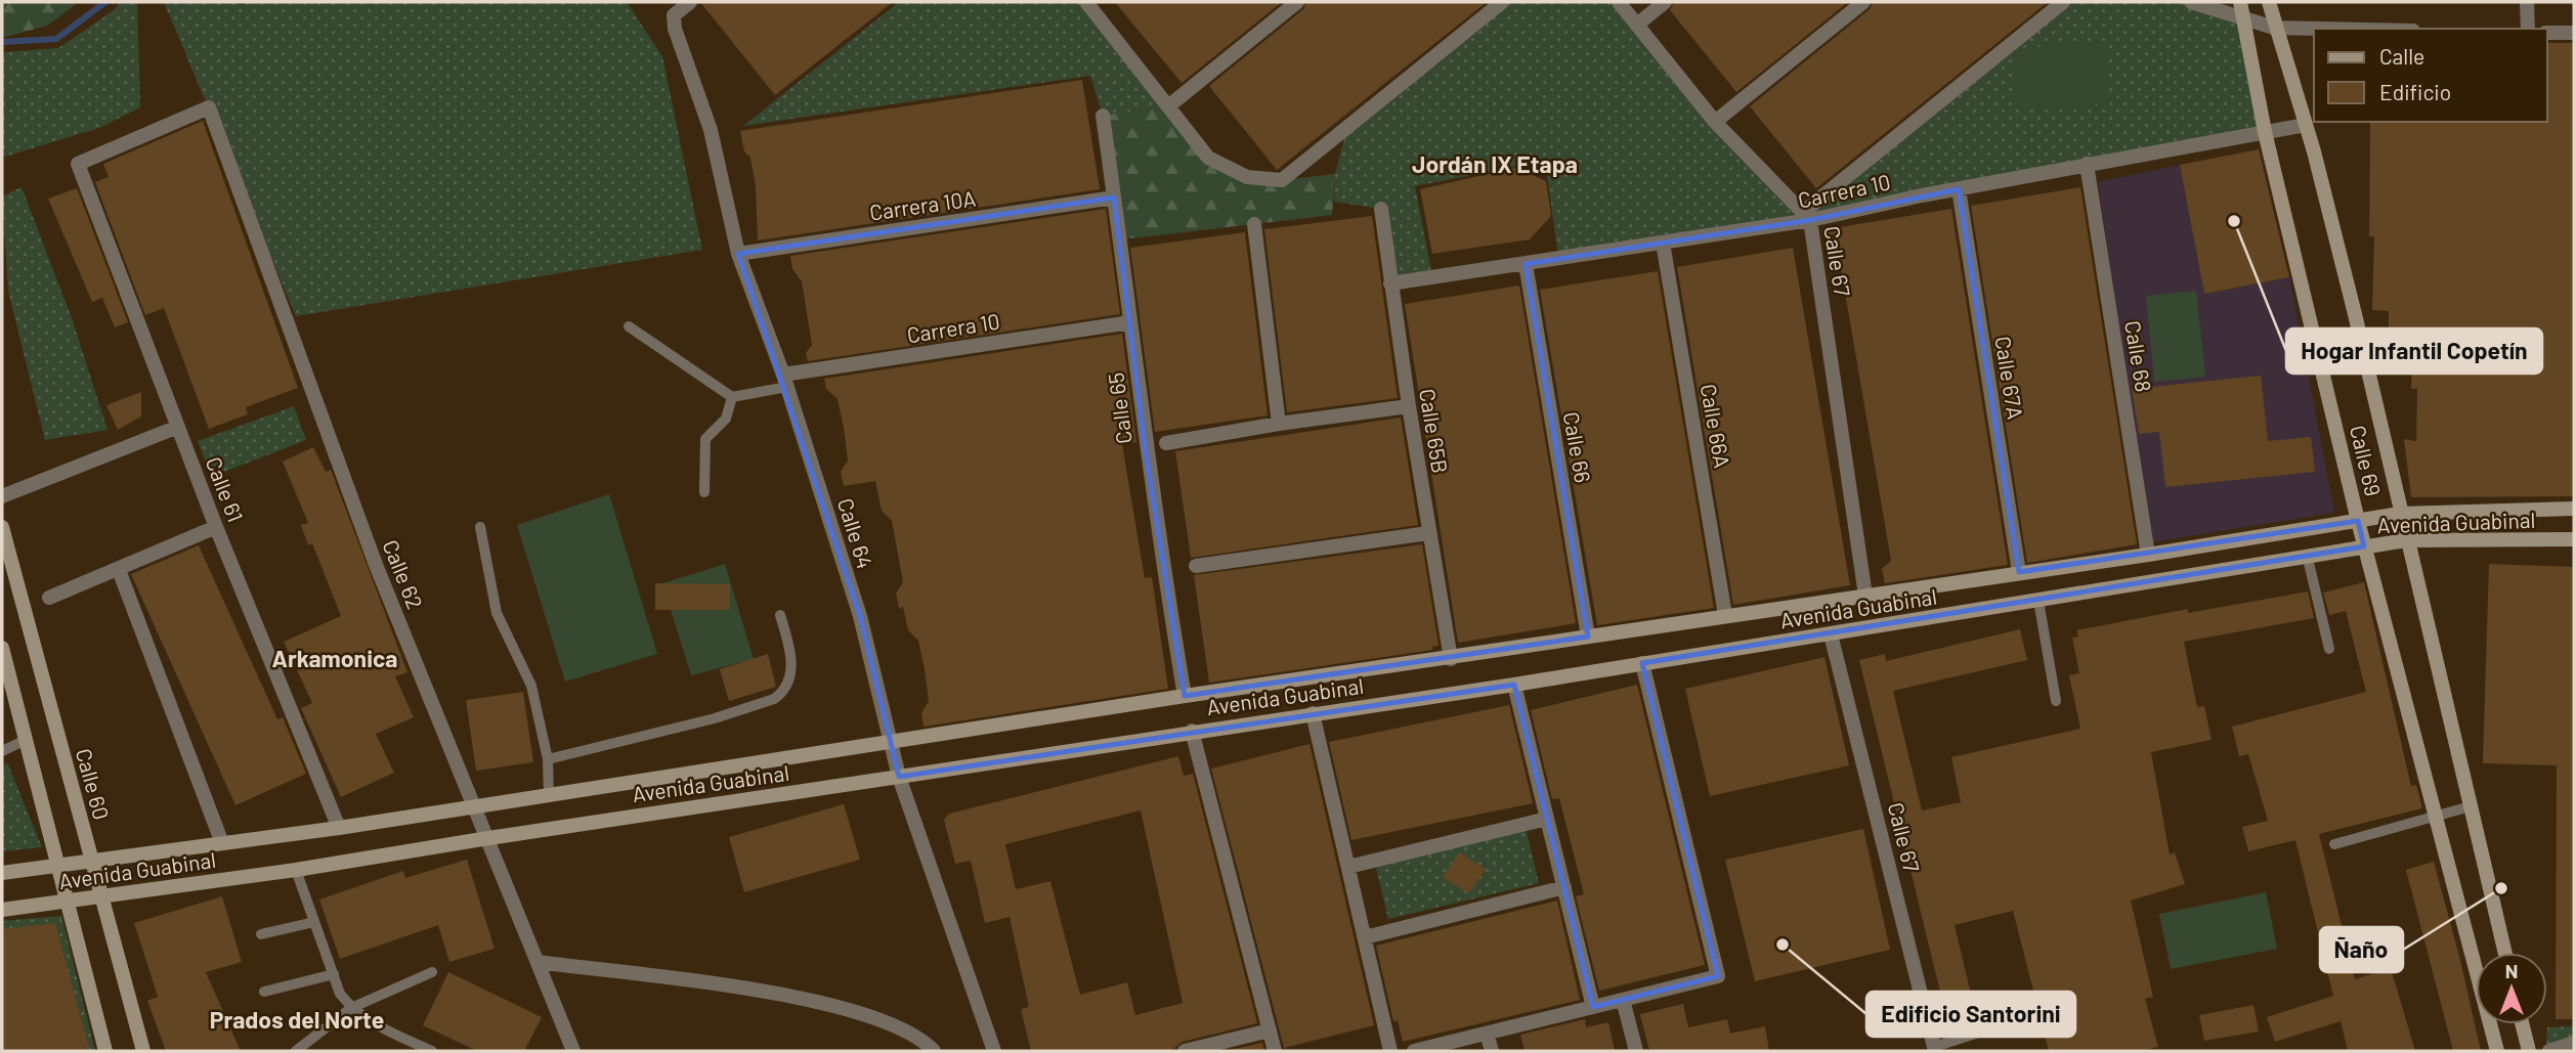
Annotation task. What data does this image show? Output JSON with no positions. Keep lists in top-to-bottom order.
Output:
{
  "streets": {
    "main road": ["Calle 69", "Avenida Guabinal", "Calle 60"],
    "street": [
      "Carrera 10",
      "Carrera 10A",
      "Calle 67",
      "Calle 68",
      "Calle 67A",
      "Calle 65",
      "Calle 66A",
      "Calle 65B",
      "Calle 66",
      "Calle 61",
      "Calle 64",
      "Calle 62"
    ]
  },
  "crossings": [
    ["Carrera 10", "Calle 67"],
    ["Carrera 10", "Calle 68"],
    ["Carrera 10", "Calle 67A"],
    ["Carrera 10", "Calle 65"],
    ["Carrera 10", "Calle 66A"],
    ["Carrera 10", "Calle 65B"],
    ["Carrera 10", "Calle 66"],
    ["Carrera 10", "Calle 69"],
    ["Carrera 10", "Calle 64"],
    ["Carrera 10A", "Calle 65"],
    ["Carrera 10A", "Calle 64"],
    ["Calle 67", "Avenida Guabinal"],
    ["Calle 68", "Avenida Guabinal"],
    ["Calle 67A", "Avenida Guabinal"],
    ["Calle 65", "Avenida Guabinal"],
    ["Calle 66A", "Avenida Guabinal"],
    ["Calle 65B", "Avenida Guabinal"],
    ["Calle 66", "Avenida Guabinal"],
    ["Calle 69", "Avenida Guabinal"],
    ["Calle 61", "Avenida Guabinal"],
    ["Calle 61", "Calle 62"],
    ["Avenida Guabinal", "Calle 64"],
    ["Avenida Guabinal", "Calle 62"],
    ["Avenida Guabinal", "Calle 60"]
  ],
  "districts": ["Jordán IX Etapa", "Arkamonica", "Prados del Norte"],
  "places": ["Hogar Infantil Copetín", "Ñaño", "Edificio Santorini"],
  "legend": ["Calle", "Edificio"],
  "north": "top"
}
